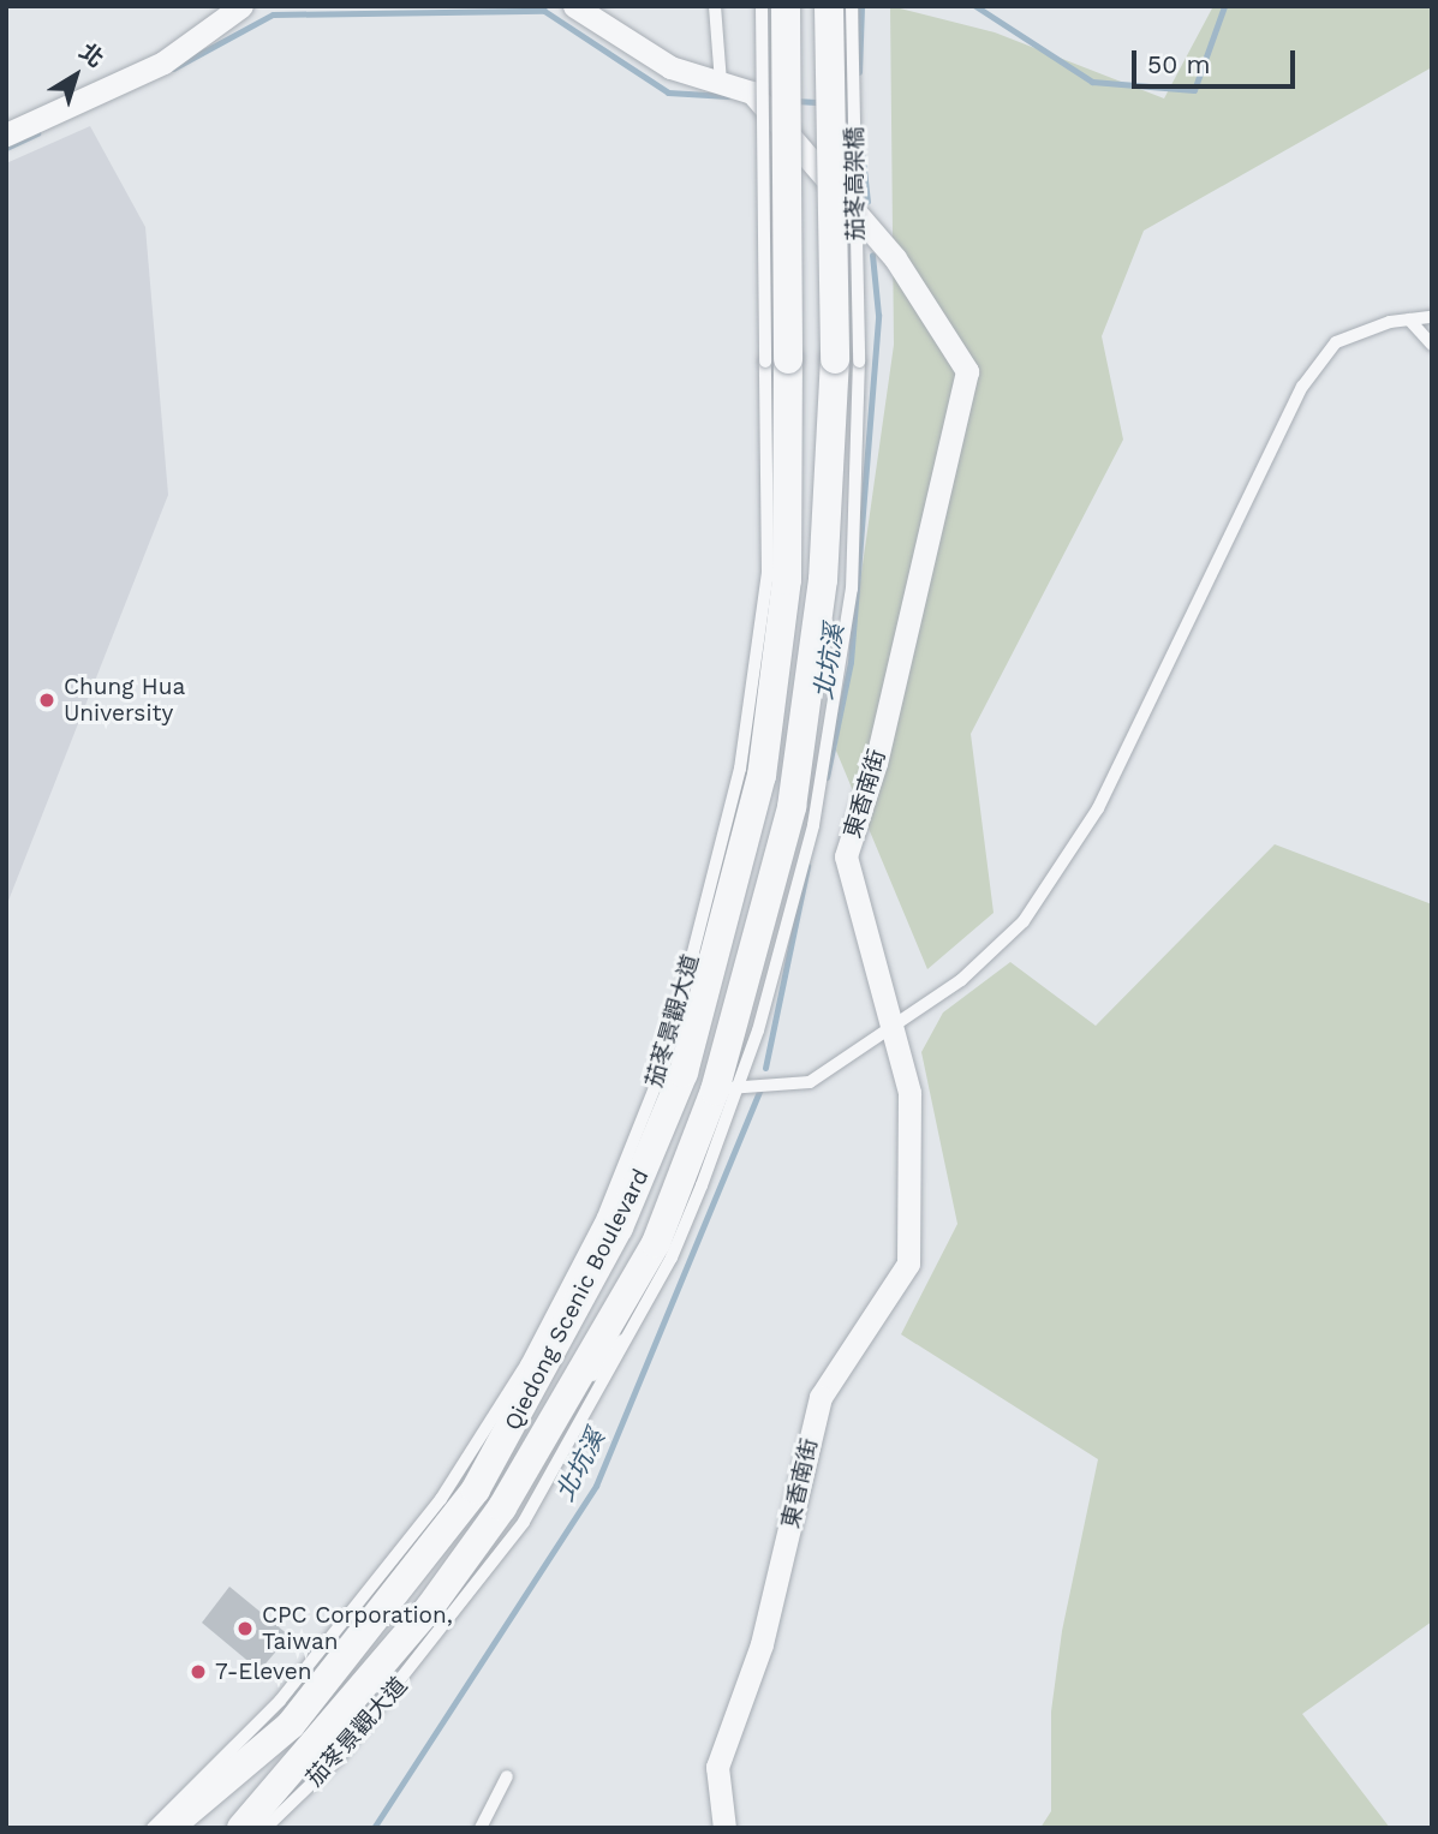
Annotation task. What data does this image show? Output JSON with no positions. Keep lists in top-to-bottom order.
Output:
{
  "streets": {
    "street": ["茄苳高架橋", "東香南街", "Qiedong Scenic Boulevard"],
    "lane": ["茄苳景觀大道"]
  },
  "crossings": [
    ["茄苳高架橋", "Qiedong Scenic Boulevard"],
    ["茄苳景觀大道", "Qiedong Scenic Boulevard"]
  ],
  "water": ["北坑溪"],
  "places": ["Chung Hua University", "CPC Corporation, Taiwan", "7-Eleven"],
  "scale_bar": "50 m",
  "north": "top right"
}
